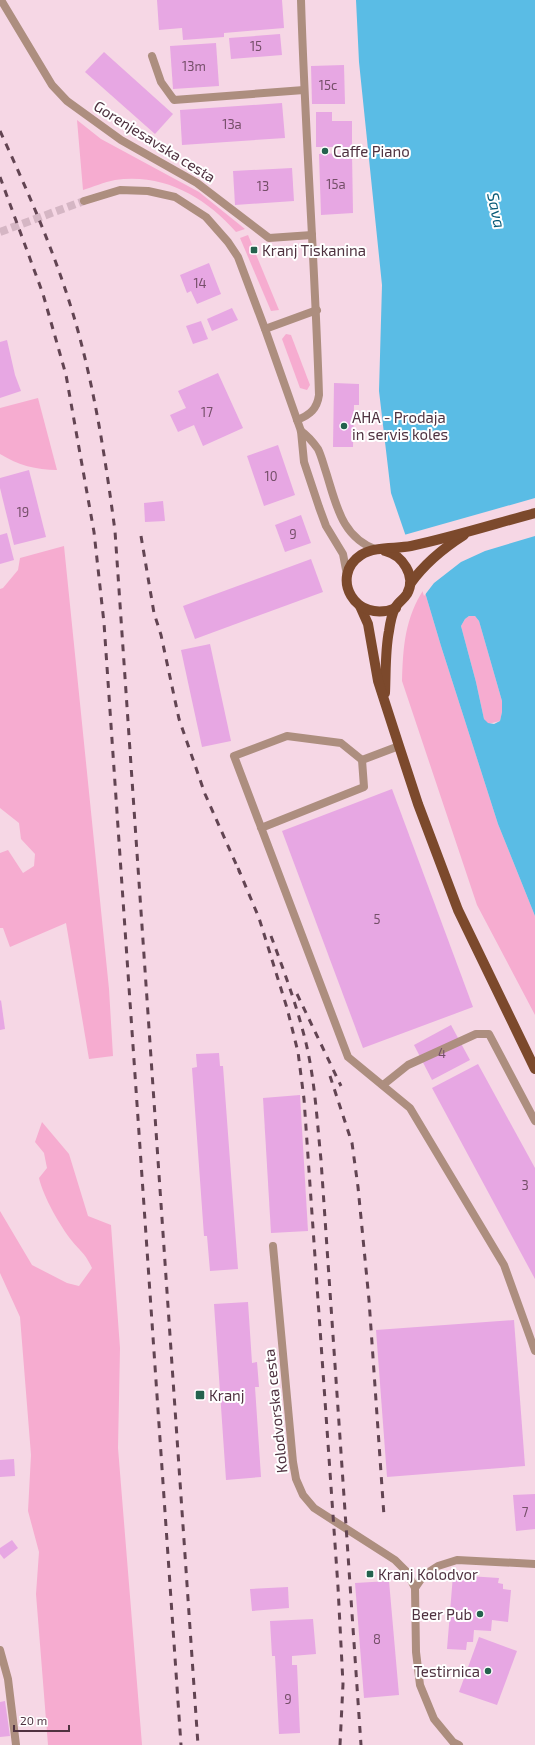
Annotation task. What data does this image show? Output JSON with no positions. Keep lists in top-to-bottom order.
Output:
{
  "streets": {
    "street": ["Gorenjesavska cesta", "Kolodvorska cesta"]
  },
  "water": ["Sava"],
  "places": {
    "other": [
      "Caffe Piano",
      "AHA - Prodaja in servis koles",
      "Beer Pub",
      "Testirnica"
    ],
    "transit": ["Kranj Tiskanina", "Kranj", "Kranj Kolodvor"]
  },
  "house_numbers": [
    "15",
    "13m",
    "15c",
    "13a",
    "15a",
    "13",
    "14",
    "17",
    "10",
    "19",
    "9",
    "5",
    "4",
    "3",
    "7",
    "8",
    "9"
  ],
  "scale_bar": "20 m"
}
